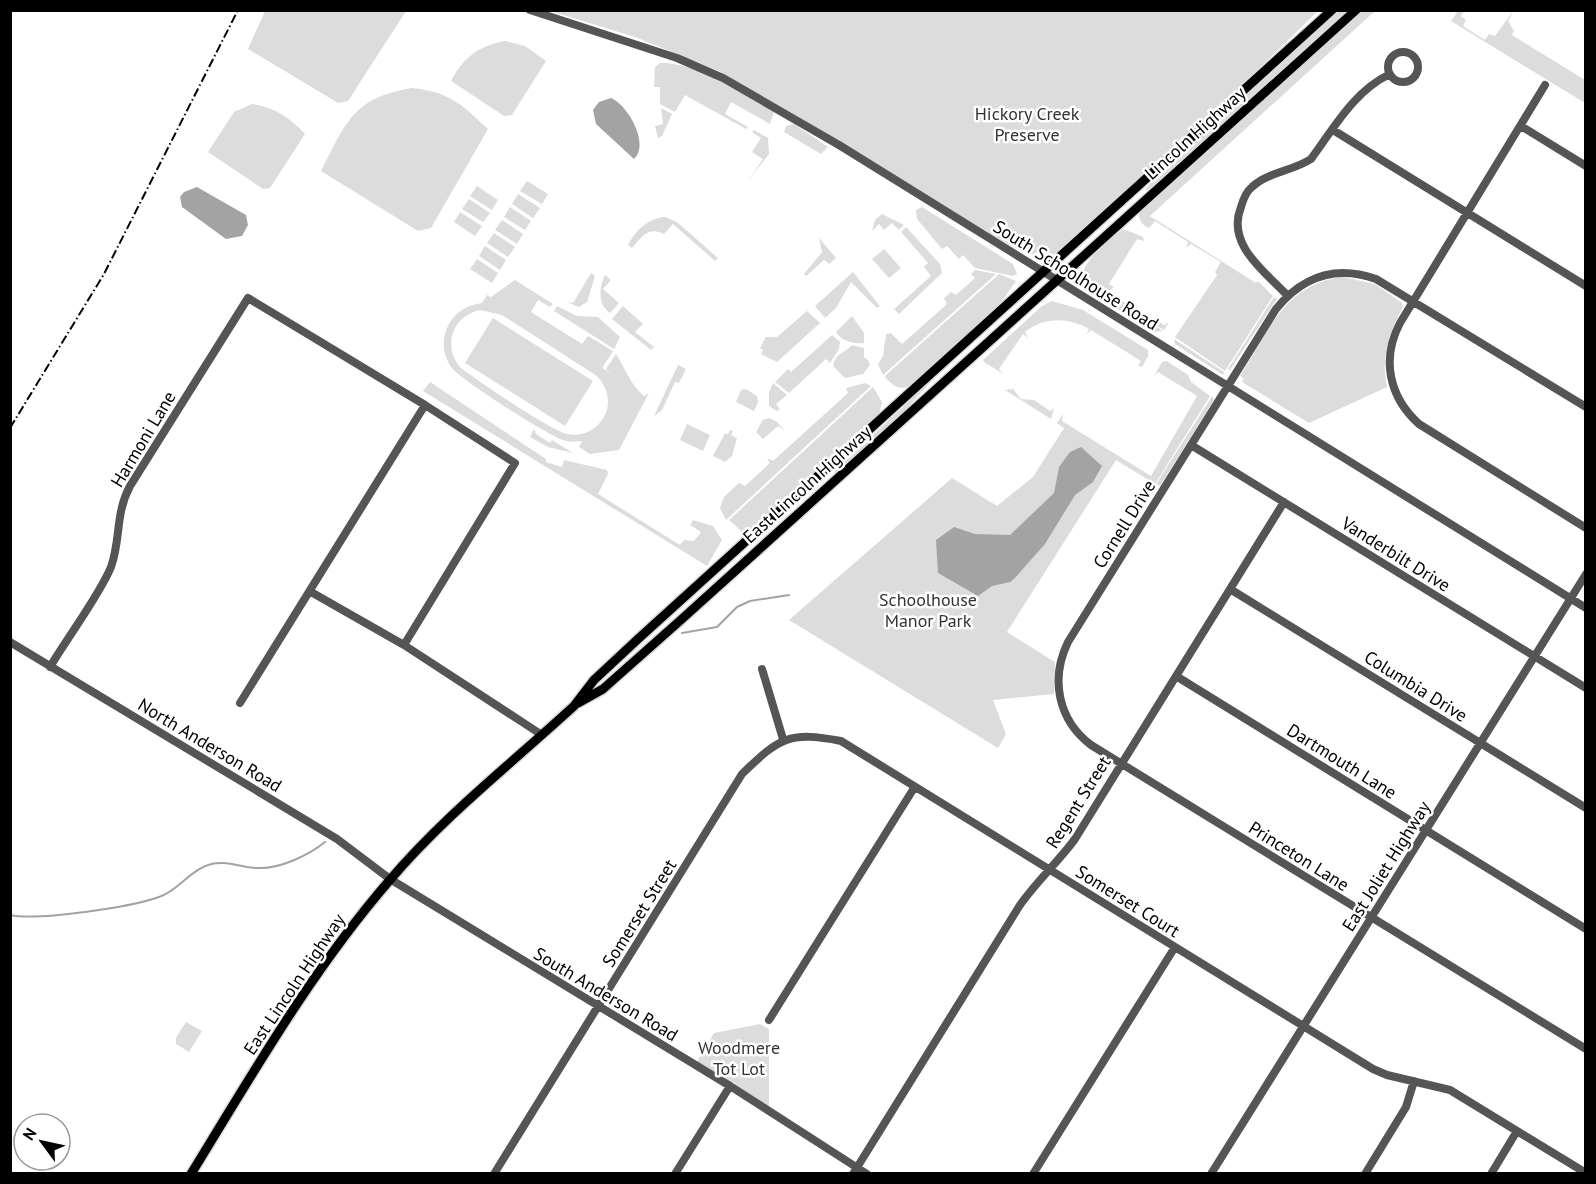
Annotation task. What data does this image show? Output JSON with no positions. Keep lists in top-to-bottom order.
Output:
{
  "streets": {
    "main road": ["Lincoln Highway", "East Lincoln Highway"],
    "street": [
      "South Schoolhouse Road",
      "Harmoni Lane",
      "Cornell Drive",
      "Vanderbilt Drive",
      "Columbia Drive",
      "North Anderson Road",
      "Dartmouth Lane",
      "Regent Street",
      "Princeton Lane",
      "East Joliet Highway",
      "Somerset Court",
      "Somerset Street",
      "South Anderson Road"
    ]
  },
  "crossings": [
    ["Lincoln Highway", "South Schoolhouse Road"],
    ["Lincoln Highway", "East Lincoln Highway"],
    ["South Schoolhouse Road", "East Lincoln Highway"],
    ["South Schoolhouse Road", "Cornell Drive"],
    ["South Schoolhouse Road", "East Joliet Highway"],
    ["Harmoni Lane", "North Anderson Road"],
    ["East Lincoln Highway", "North Anderson Road"],
    ["East Lincoln Highway", "South Anderson Road"],
    ["Cornell Drive", "Vanderbilt Drive"],
    ["Cornell Drive", "Regent Street"],
    ["Cornell Drive", "Princeton Lane"],
    ["Vanderbilt Drive", "Regent Street"],
    ["Vanderbilt Drive", "East Joliet Highway"],
    ["Columbia Drive", "Regent Street"],
    ["Columbia Drive", "East Joliet Highway"],
    ["North Anderson Road", "South Anderson Road"],
    ["Dartmouth Lane", "Regent Street"],
    ["Dartmouth Lane", "East Joliet Highway"],
    ["Regent Street", "Princeton Lane"],
    ["Regent Street", "Somerset Court"],
    ["Regent Street", "South Anderson Road"],
    ["Princeton Lane", "East Joliet Highway"],
    ["East Joliet Highway", "Somerset Court"],
    ["Somerset Court", "Somerset Street"],
    ["Somerset Street", "South Anderson Road"]
  ],
  "parks": ["Hickory Creek Preserve", "Schoolhouse Manor Park", "Woodmere Tot Lot"],
  "north": "top left"
}
